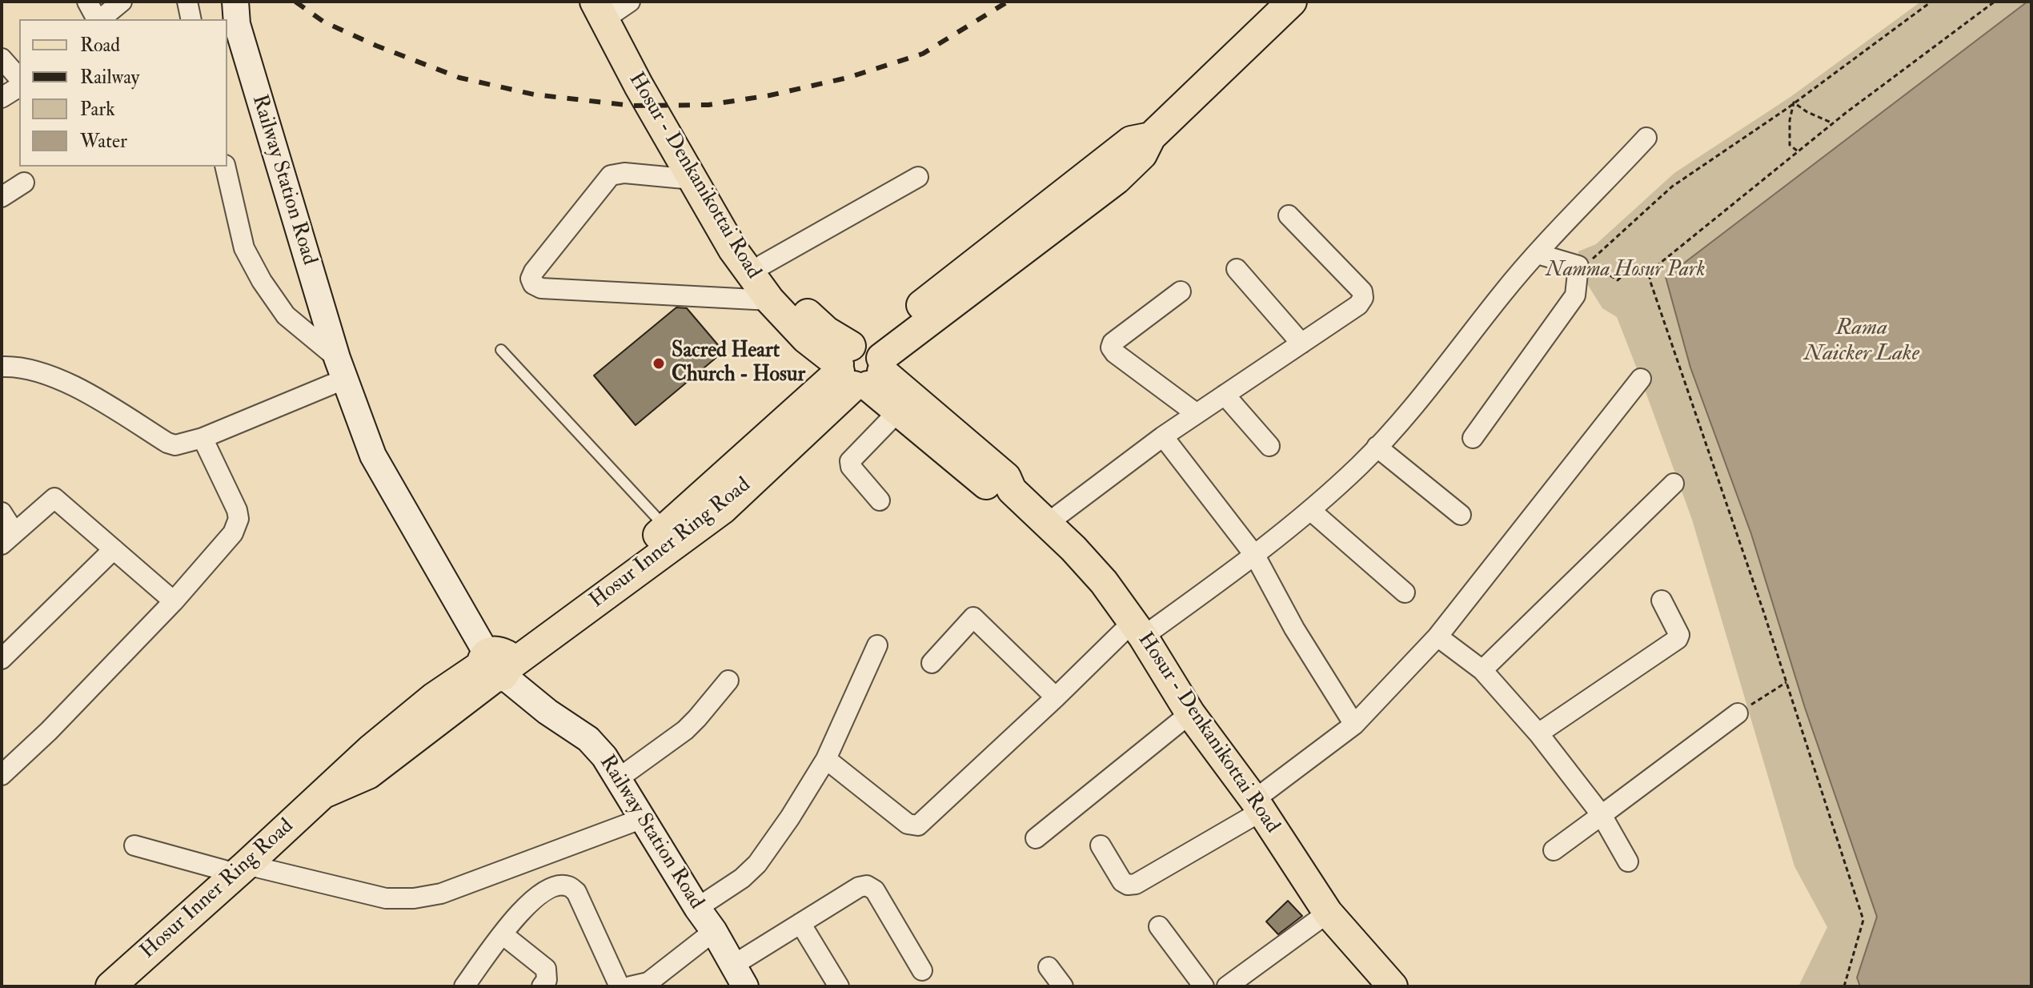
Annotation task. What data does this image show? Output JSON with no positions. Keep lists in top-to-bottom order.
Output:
{
  "streets": {
    "main road": ["Hosur - Denkanikottai Road", "Railway Station Road", "Hosur Inner Ring Road"]
  },
  "crossings": [
    ["Hosur - Denkanikottai Road", "Hosur Inner Ring Road"],
    ["Railway Station Road", "Hosur Inner Ring Road"]
  ],
  "water": ["Rama Naicker Lake"],
  "parks": ["Namma Hosur Park"],
  "places": ["Sacred Heart Church - Hosur"],
  "legend": [
    "Road",
    "Railway",
    "Park",
    "Water"
  ]
}
